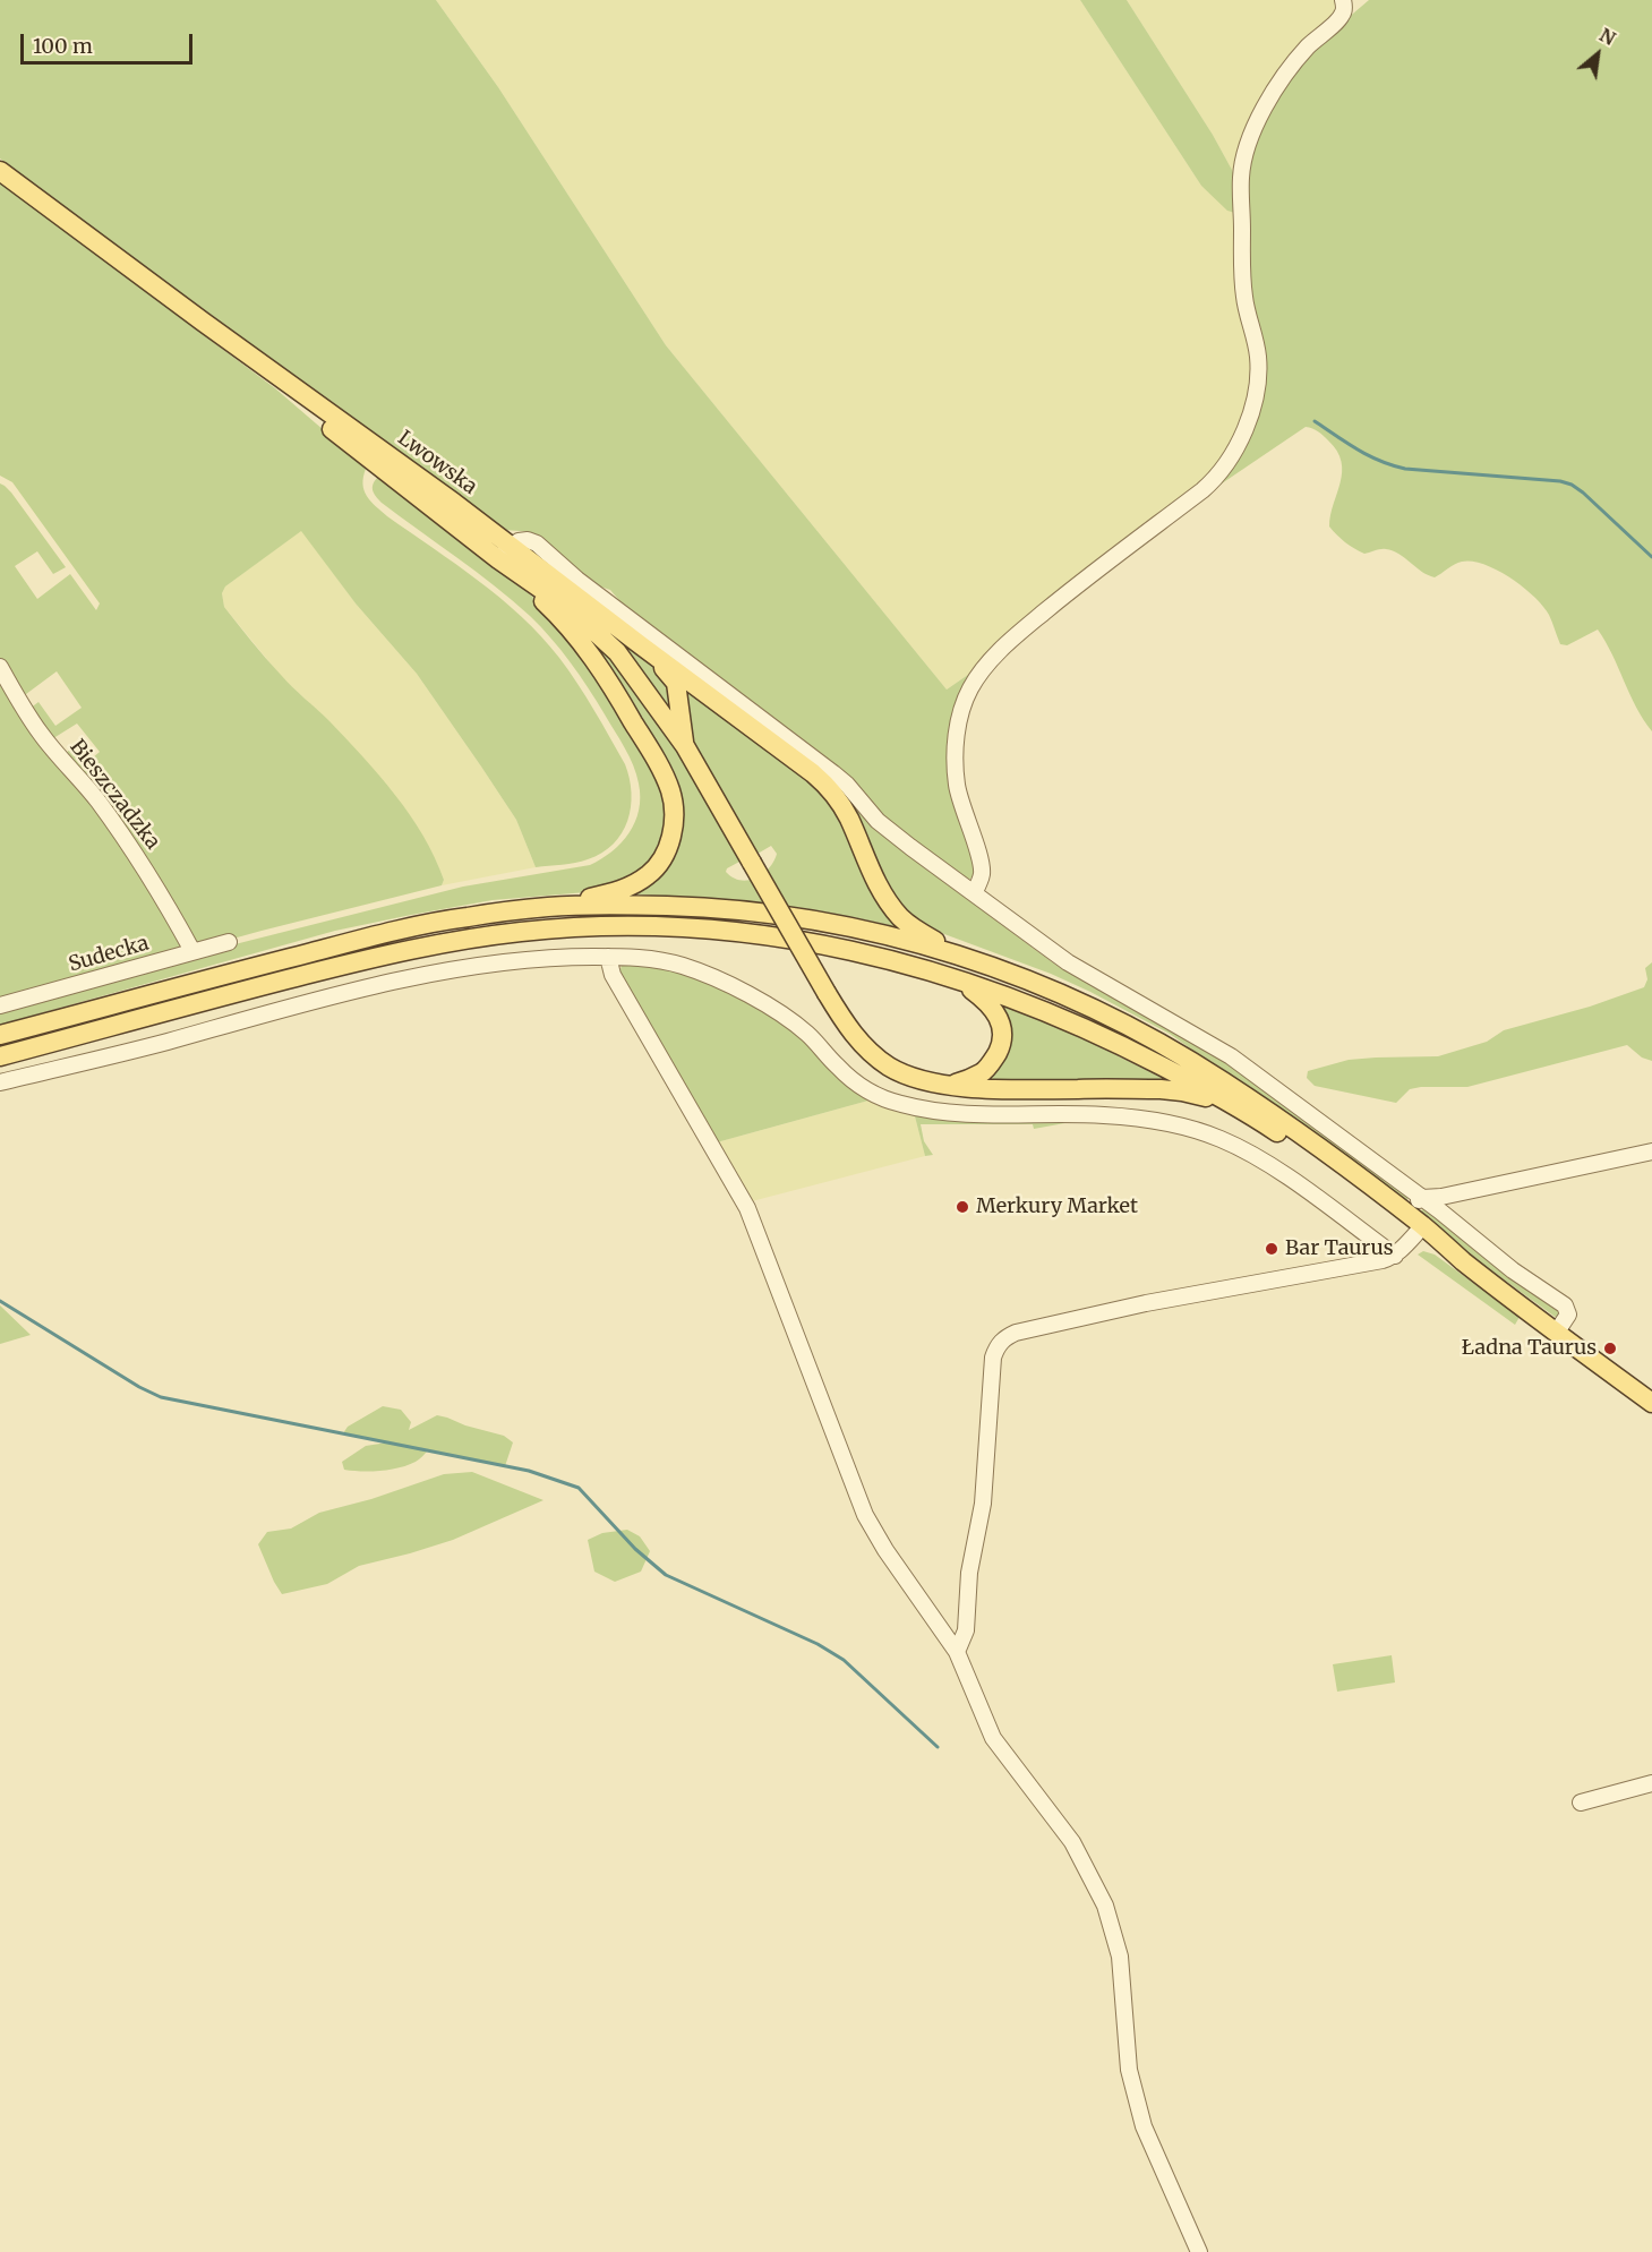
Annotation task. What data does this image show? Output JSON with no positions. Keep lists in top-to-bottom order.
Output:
{
  "streets": {
    "main road": ["Lwowska"],
    "street": ["Bieszczadzka", "Sudecka"]
  },
  "crossings": [
    ["Bieszczadzka", "Sudecka"]
  ],
  "places": ["Merkury Market", "Bar Taurus", "Ładna Taurus"],
  "scale_bar": "100 m",
  "north": "top right"
}
